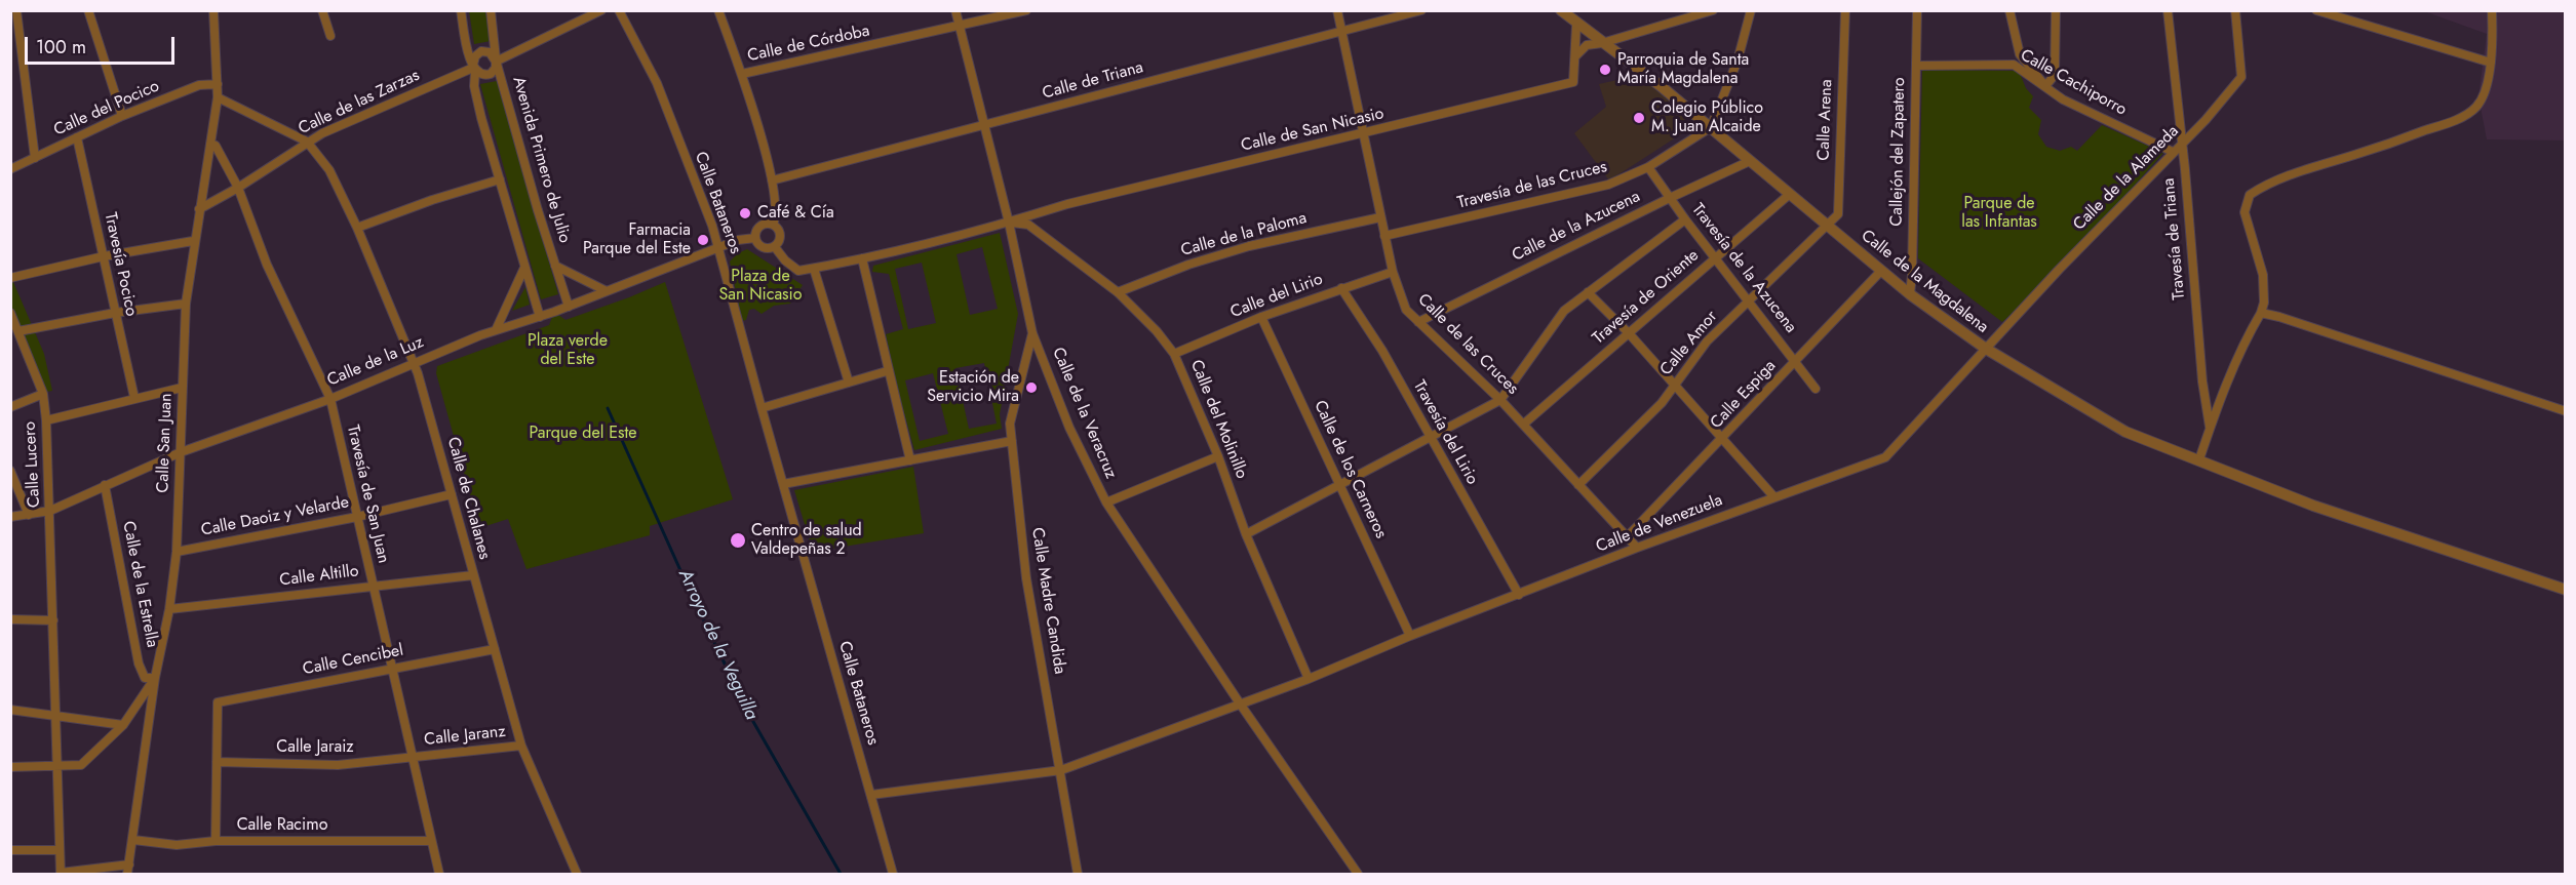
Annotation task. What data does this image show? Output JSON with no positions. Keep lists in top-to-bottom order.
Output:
{
  "streets": {
    "street": [
      "Calle de Córdoba",
      "Calle de Triana",
      "Calle Cachiporro",
      "Calle de las Zarzas",
      "Calle del Pocico",
      "Calle Arena",
      "Calle de San Nicasio",
      "Callejón del Zapatero",
      "Avenida Primero de Julio",
      "Calle de la Alameda",
      "Travesía de las Cruces",
      "Calle Bataneros",
      "Calle de la Azucena",
      "Calle de la Paloma",
      "Travesía de Triana",
      "Travesía Pocico",
      "Travesía de la Azucena",
      "Calle de la Magdalena",
      "Calle del Lirio",
      "Travesía de Oriente",
      "Calle Amor",
      "Calle de las Cruces",
      "Calle de la Luz",
      "Calle Espiga",
      "Calle de la Veracruz",
      "Calle del Molinillo",
      "Travesía del Lirio",
      "Calle San Juan",
      "Calle Lucero",
      "Calle de los Carneros",
      "Travesía de San Juan",
      "Calle de Chalanes",
      "Calle Daoiz y Velarde",
      "Calle de Venezuela",
      "Calle Altillo",
      "Calle de la Estrella",
      "Calle Madre Candida",
      "Calle Cencibel",
      "Calle Jaranz",
      "Calle Jaraiz",
      "Calle Racimo"
    ]
  },
  "crossings": [
    ["Calle de Córdoba", "Calle de la Veracruz"],
    ["Calle de Triana", "Calle de las Cruces"],
    ["Calle de Triana", "Calle de la Veracruz"],
    ["Calle Cachiporro", "Callejón del Zapatero"],
    ["Calle Cachiporro", "Calle de la Alameda"],
    ["Calle de las Zarzas", "Avenida Primero de Julio"],
    ["Calle de las Zarzas", "Calle San Juan"],
    ["Calle de las Zarzas", "Travesía de San Juan"],
    ["Calle de las Zarzas", "Calle de Chalanes"],
    ["Calle del Pocico", "Travesía Pocico"],
    ["Calle del Pocico", "Calle San Juan"],
    ["Calle Arena", "Calle de la Magdalena"],
    ["Calle Arena", "Calle Amor"],
    ["Calle de San Nicasio", "Calle de las Cruces"],
    ["Calle de San Nicasio", "Calle de la Veracruz"],
    ["Calle de San Nicasio", "Calle del Molinillo"],
    ["Callejón del Zapatero", "Calle de la Magdalena"],
    ["Avenida Primero de Julio", "Calle de la Luz"],
    ["Calle de la Alameda", "Travesía de Triana"],
    ["Calle de la Alameda", "Calle de la Magdalena"],
    ["Calle de la Alameda", "Calle de Venezuela"],
    ["Travesía de las Cruces", "Travesía de la Azucena"],
    ["Travesía de las Cruces", "Calle de la Magdalena"],
    ["Travesía de las Cruces", "Calle de las Cruces"],
    ["Calle Bataneros", "Calle de la Luz"],
    ["Calle Bataneros", "Calle de Venezuela"],
    ["Calle de la Azucena", "Travesía de la Azucena"],
    ["Calle de la Azucena", "Calle de la Magdalena"],
    ["Calle de la Azucena", "Calle de las Cruces"],
    ["Calle de la Paloma", "Calle de las Cruces"],
    ["Calle de la Paloma", "Calle del Molinillo"],
    ["Travesía de la Azucena", "Travesía de Oriente"],
    ["Travesía de la Azucena", "Calle Amor"],
    ["Travesía de la Azucena", "Calle Espiga"],
    ["Calle de la Magdalena", "Travesía de Oriente"],
    ["Calle de la Magdalena", "Calle Amor"],
    ["Calle de la Magdalena", "Calle Espiga"],
    ["Calle de la Magdalena", "Calle de Venezuela"],
    ["Calle del Lirio", "Calle de las Cruces"],
    ["Calle del Lirio", "Calle del Molinillo"],
    ["Calle del Lirio", "Travesía del Lirio"],
    ["Calle del Lirio", "Calle de los Carneros"],
    ["Travesía de Oriente", "Calle de las Cruces"],
    ["Calle Amor", "Calle de las Cruces"],
    ["Calle de las Cruces", "Calle Espiga"],
    ["Calle de las Cruces", "Calle de Venezuela"],
    ["Calle de la Luz", "Calle San Juan"],
    ["Calle de la Luz", "Calle Lucero"],
    ["Calle de la Luz", "Travesía de San Juan"],
    ["Calle de la Luz", "Calle de Chalanes"],
    ["Calle de la Luz", "Calle de la Estrella"],
    ["Calle de la Veracruz", "Calle del Molinillo"],
    ["Calle de la Veracruz", "Calle de Venezuela"],
    ["Calle de la Veracruz", "Calle Madre Candida"],
    ["Calle del Molinillo", "Calle de Venezuela"],
    ["Travesía del Lirio", "Calle de Venezuela"],
    ["Calle San Juan", "Travesía de San Juan"],
    ["Calle San Juan", "Calle Daoiz y Velarde"],
    ["Calle San Juan", "Calle Altillo"],
    ["Calle San Juan", "Calle de la Estrella"],
    ["Calle San Juan", "Calle Racimo"],
    ["Calle de los Carneros", "Calle de Venezuela"],
    ["Travesía de San Juan", "Calle Daoiz y Velarde"],
    ["Travesía de San Juan", "Calle Altillo"],
    ["Travesía de San Juan", "Calle Cencibel"],
    ["Travesía de San Juan", "Calle Jaranz"],
    ["Travesía de San Juan", "Calle Jaraiz"],
    ["Travesía de San Juan", "Calle Racimo"],
    ["Calle de Chalanes", "Calle Daoiz y Velarde"],
    ["Calle de Chalanes", "Calle Altillo"],
    ["Calle de Chalanes", "Calle Cencibel"],
    ["Calle de Chalanes", "Calle Jaranz"],
    ["Calle de Venezuela", "Calle Madre Candida"],
    ["Calle Cencibel", "Calle Jaraiz"],
    ["Calle Jaranz", "Calle Jaraiz"]
  ],
  "water": ["Arroyo de la Veguilla"],
  "parks": [
    "Parque de las Infantas",
    "Plaza de San Nicasio",
    "Plaza verde del Este",
    "Parque del Este"
  ],
  "places": [
    "Parroquia de Santa María Magdalena",
    "Colegio Público M. Juan Alcaide",
    "Café & Cía",
    "Farmacia Parque del Este",
    "Estación de Servicio Mira",
    "Centro de salud Valdepeñas 2"
  ],
  "scale_bar": "100 m"
}
